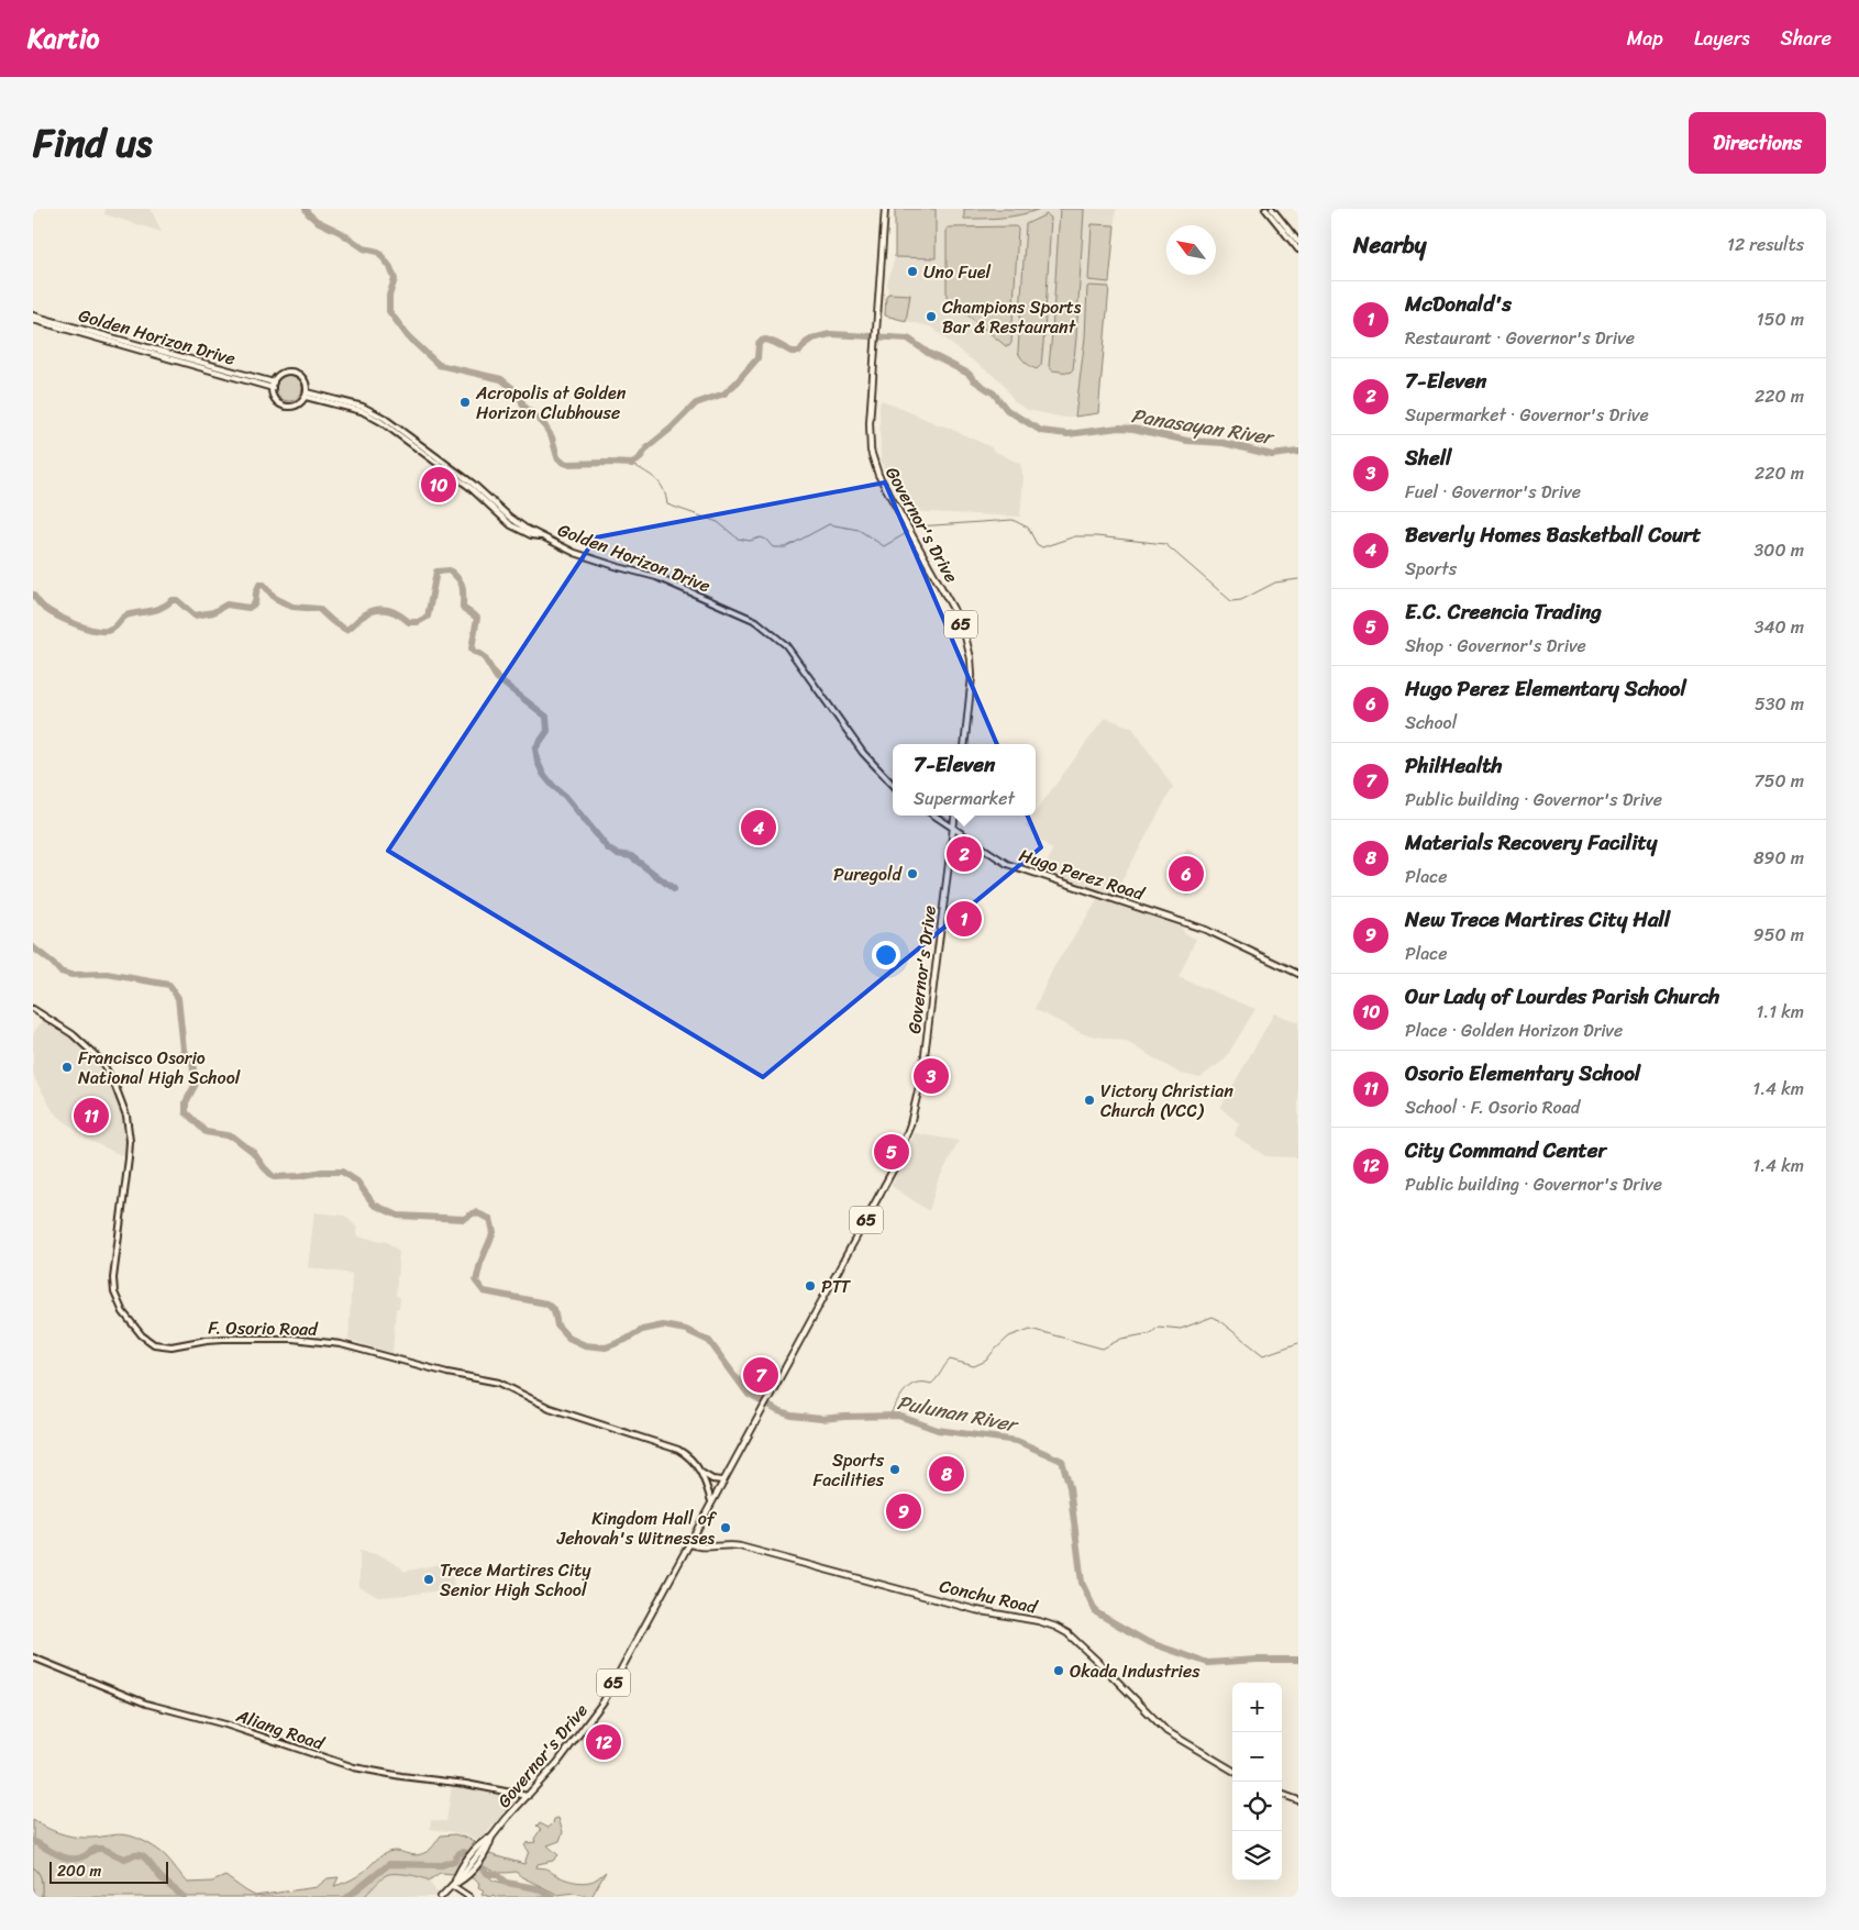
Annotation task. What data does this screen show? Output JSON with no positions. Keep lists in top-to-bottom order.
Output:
{
  "streets": {
    "main road": ["Governor's Drive", "65", "Conchu Road"],
    "street": [
      "Golden Horizon Drive",
      "Hugo Perez Road",
      "F. Osorio Road",
      "Aliang Road"
    ]
  },
  "crossings": [
    ["Governor's Drive", "Hugo Perez Road"],
    ["Governor's Drive", "F. Osorio Road"],
    ["Governor's Drive", "Conchu Road"],
    ["Governor's Drive", "Aliang Road"]
  ],
  "water": ["Panasayan River", "Pulunan River"],
  "places": [
    "Uno Fuel",
    "Champions Sports Bar & Restaurant",
    "Acropolis at Golden Horizon Clubhouse",
    "Puregold",
    "Francisco Osorio National High School",
    "Victory Christian Church (VCC)",
    "PTT",
    "Sports Facilities",
    "Kingdom Hall of Jehovah's Witnesses",
    "Trece Martires City Senior High School",
    "Okada Industries"
  ],
  "scale_bar": "200 m",
  "north": "top left",
  "page": {
    "header": "Kartio",
    "nav": ["Map", "Layers", "Share"],
    "title": "Find us",
    "buttons": "Directions",
    "heading": ["Nearby", "12 results"],
    "list": [
      {
        "mark": "1",
        "name": "McDonald's",
        "note": "Restaurant · Governor's Drive",
        "value": "150 m"
      },
      {
        "mark": "2",
        "name": "7-Eleven",
        "note": "Supermarket · Governor's Drive",
        "value": "220 m"
      },
      {
        "mark": "3",
        "name": "Shell",
        "note": "Fuel · Governor's Drive",
        "value": "220 m"
      },
      {
        "mark": "4",
        "name": "Beverly Homes Basketball Court",
        "note": "Sports",
        "value": "300 m"
      },
      {
        "mark": "5",
        "name": "E.C. Creencia Trading",
        "note": "Shop · Governor's Drive",
        "value": "340 m"
      },
      {
        "mark": "6",
        "name": "Hugo Perez Elementary School",
        "note": "School",
        "value": "530 m"
      },
      {
        "mark": "7",
        "name": "PhilHealth",
        "note": "Public building · Governor's Drive",
        "value": "750 m"
      },
      {
        "mark": "8",
        "name": "Materials Recovery Facility",
        "note": "Place",
        "value": "890 m"
      },
      {
        "mark": "9",
        "name": "New Trece Martires City Hall",
        "note": "Place",
        "value": "950 m"
      },
      {
        "mark": "10",
        "name": "Our Lady of Lourdes Parish Church",
        "note": "Place · Golden Horizon Drive",
        "value": "1.1 km"
      },
      {
        "mark": "11",
        "name": "Osorio Elementary School",
        "note": "School · F. Osorio Road",
        "value": "1.4 km"
      },
      {
        "mark": "12",
        "name": "City Command Center",
        "note": "Public building · Governor's Drive",
        "value": "1.4 km"
      }
    ],
    "pins": [
      "10",
      "4",
      "2",
      "6",
      "1",
      "3",
      "11",
      "5",
      "7",
      "8",
      "9",
      "12"
    ],
    "popup": ["7-Eleven", "Supermarket"],
    "map_buttons": ["+", "−"],
    "scale": "200 m"
  }
}
